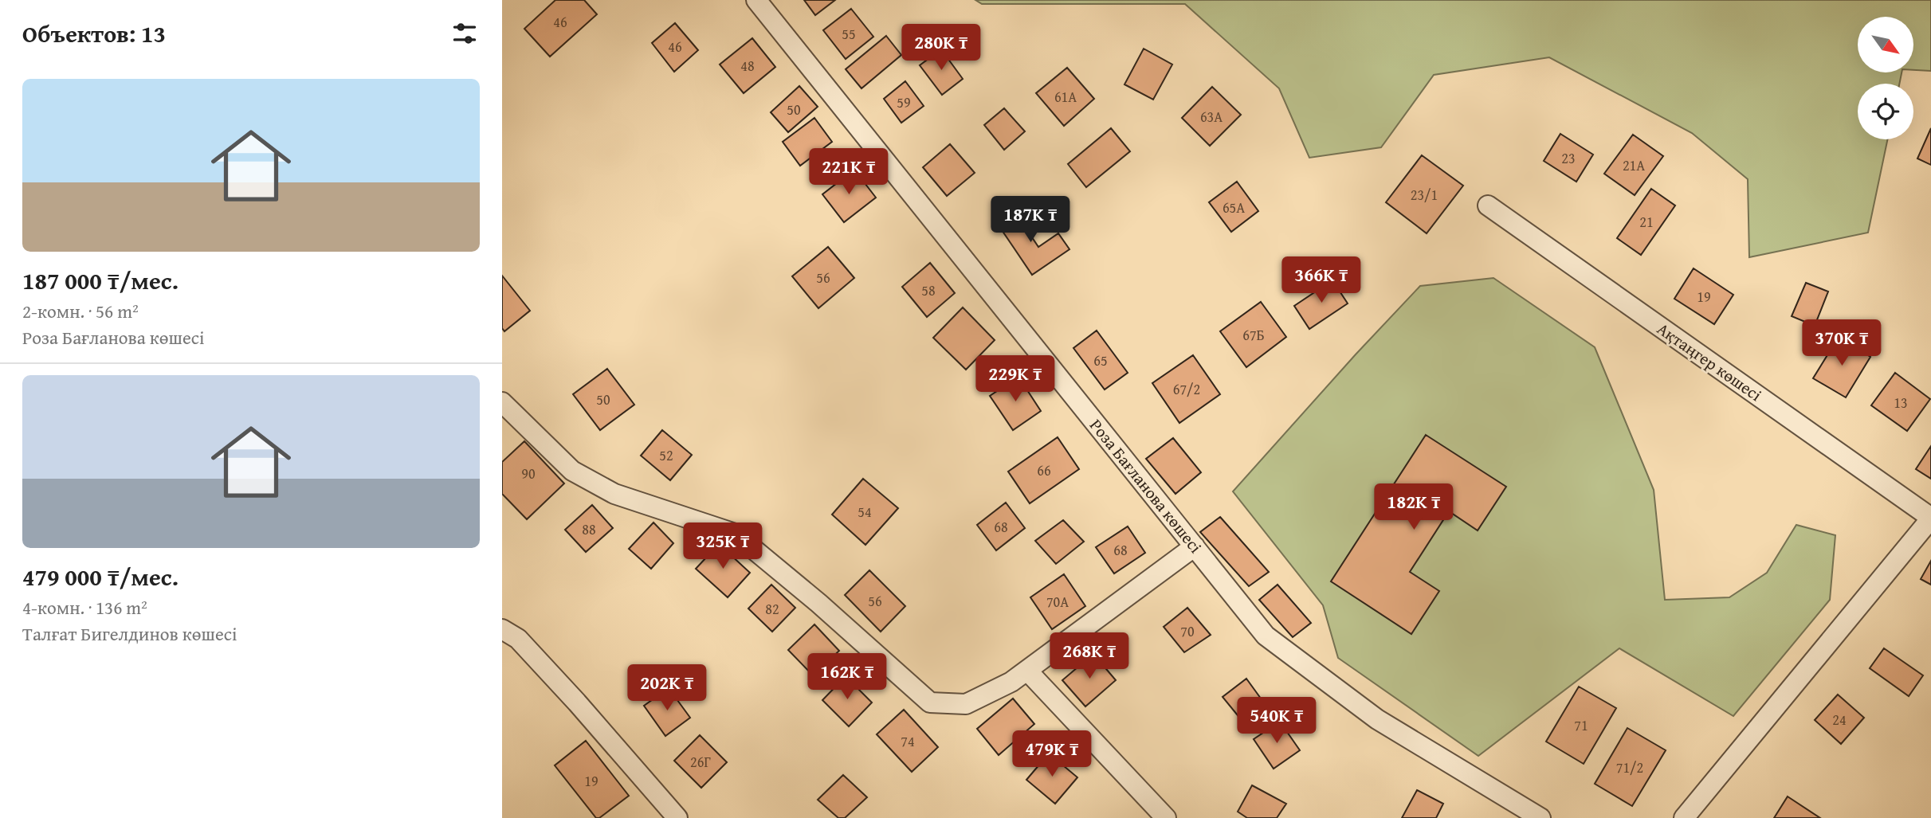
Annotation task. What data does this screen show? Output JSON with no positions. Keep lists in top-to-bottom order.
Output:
{
  "streets": {
    "street": ["Ақтаңгер көшесі", "Роза Бағланова көшесі"]
  },
  "house_numbers": [
    "46",
    "55",
    "46",
    "48",
    "61А",
    "59",
    "50",
    "63А",
    "23",
    "21А",
    "23/1",
    "65А",
    "21",
    "56",
    "58",
    "19",
    "67Б",
    "65",
    "67/2",
    "50",
    "13",
    "52",
    "66",
    "90",
    "54",
    "68",
    "88",
    "68",
    "56",
    "70А",
    "82",
    "70",
    "24",
    "71",
    "74",
    "26Г",
    "71/2",
    "19"
  ],
  "north": "bottom right",
  "page": {
    "heading": "Объектов: 13",
    "price": [
      "280K ₸",
      "221K ₸",
      "187K ₸",
      "366K ₸",
      "370K ₸",
      "229K ₸",
      "182K ₸",
      "325K ₸",
      "268K ₸",
      "162K ₸",
      "202K ₸",
      "540K ₸",
      "479K ₸"
    ],
    "list": [
      {
        "name": "187 000 ₸/мес.",
        "note": "2-комн. · 56 m² · Роза Бағланова көшесі"
      },
      {
        "name": "479 000 ₸/мес.",
        "note": "4-комн. · 136 m² · Талғат Бигелдинов көшесі"
      }
    ]
  }
}
